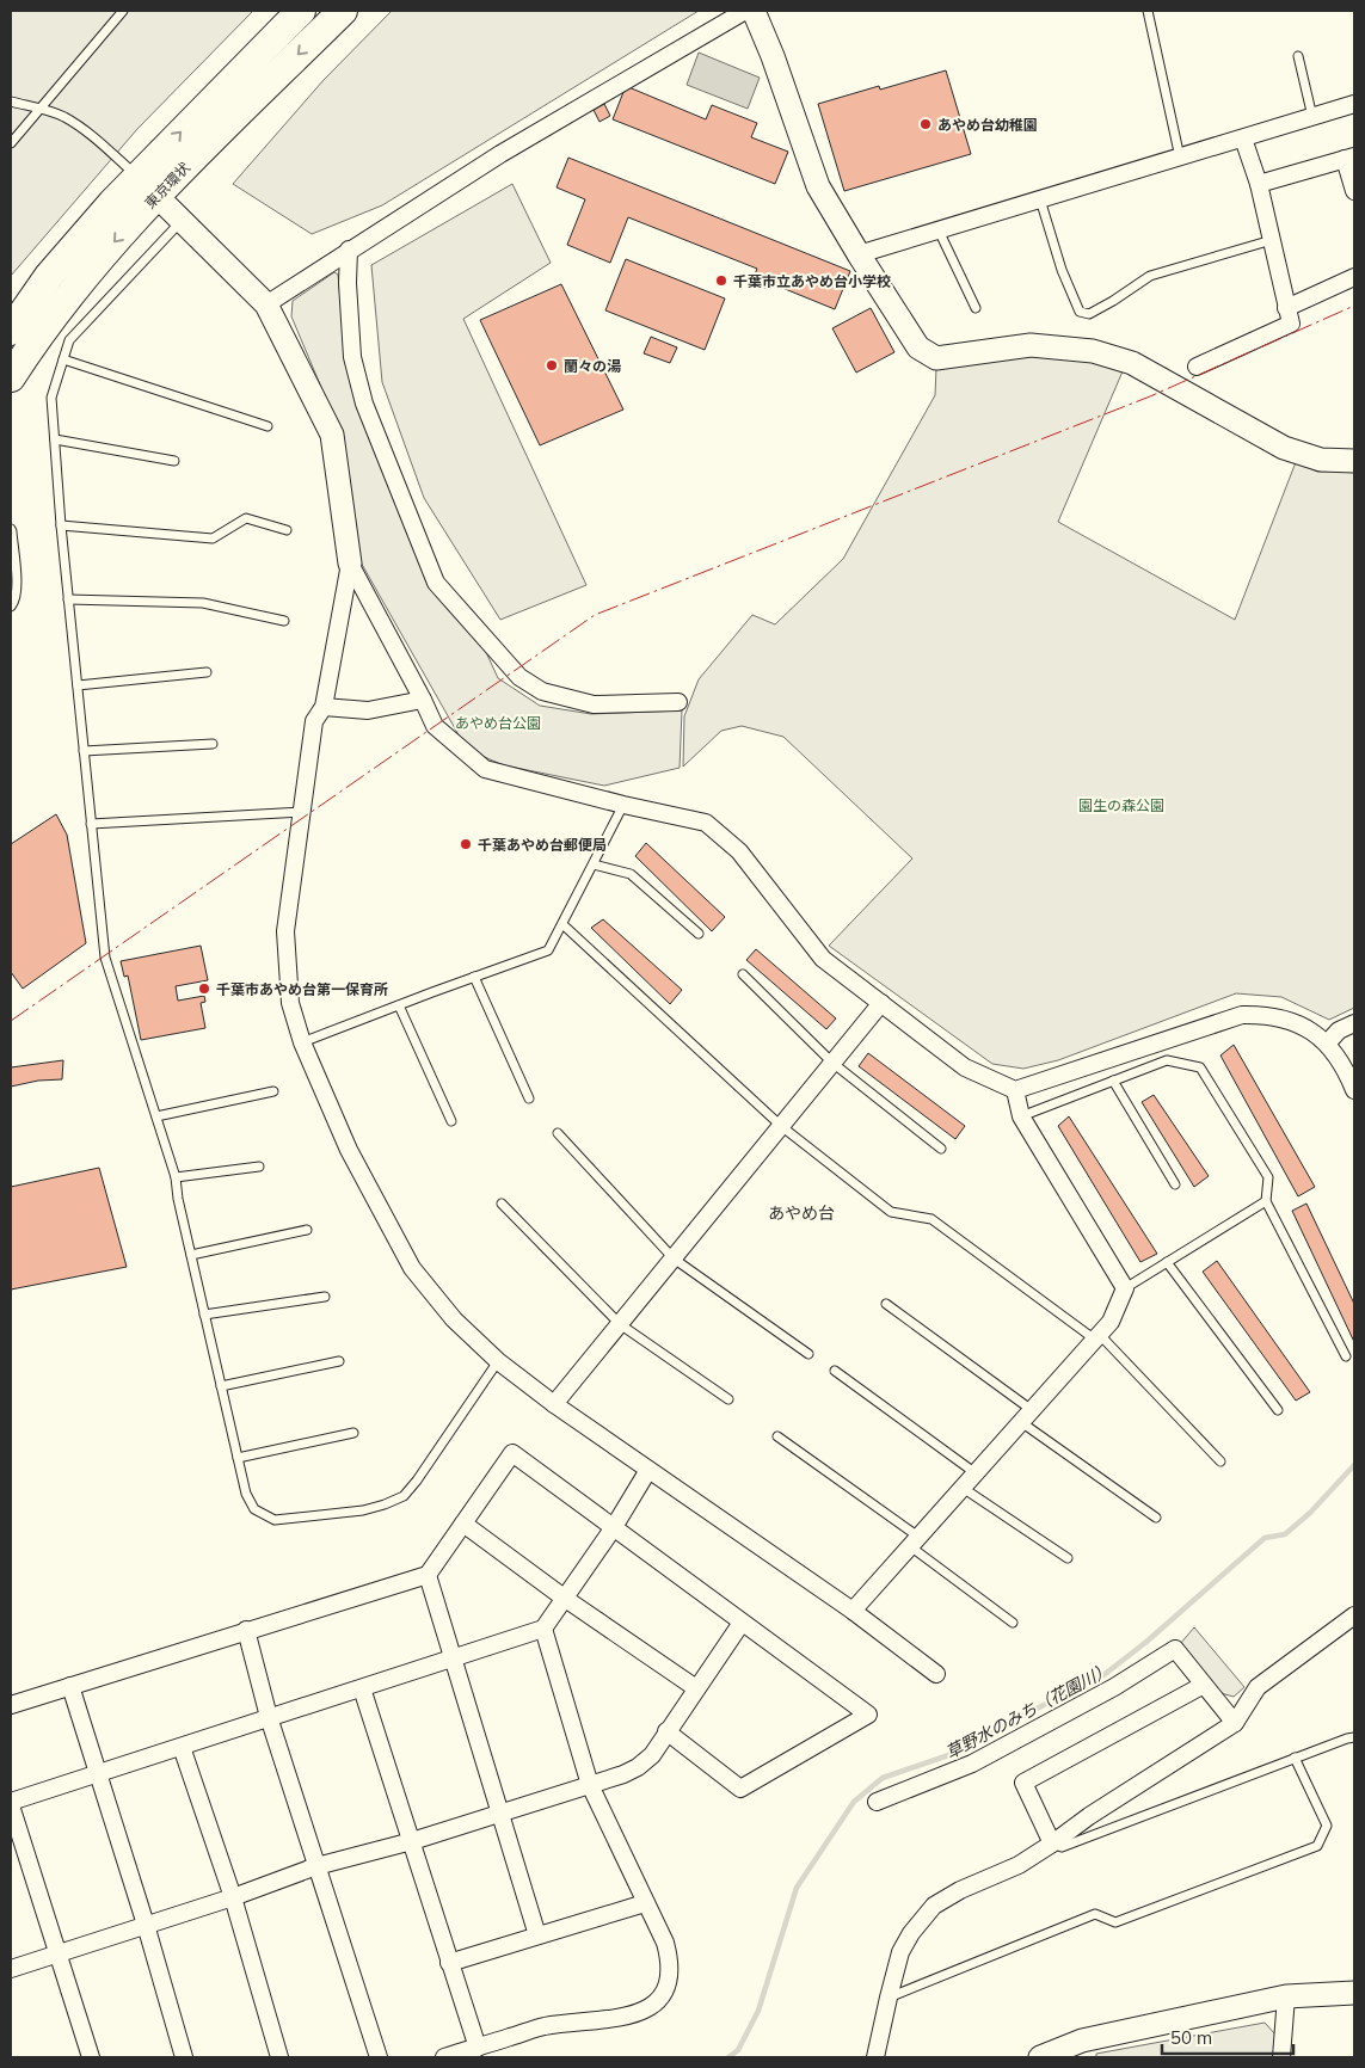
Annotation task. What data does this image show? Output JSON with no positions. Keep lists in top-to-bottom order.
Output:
{
  "streets": {
    "highway": ["東京環状"]
  },
  "districts": ["あやめ台"],
  "water": ["草野水のみち（花園川）"],
  "parks": ["あやめ台公園", "園生の森公園"],
  "places": [
    "あやめ台幼稚園",
    "千葉市立あやめ台小学校",
    "蘭々の湯",
    "千葉あやめ台郵便局",
    "千葉市あやめ台第一保育所"
  ],
  "scale_bar": "50 m"
}
